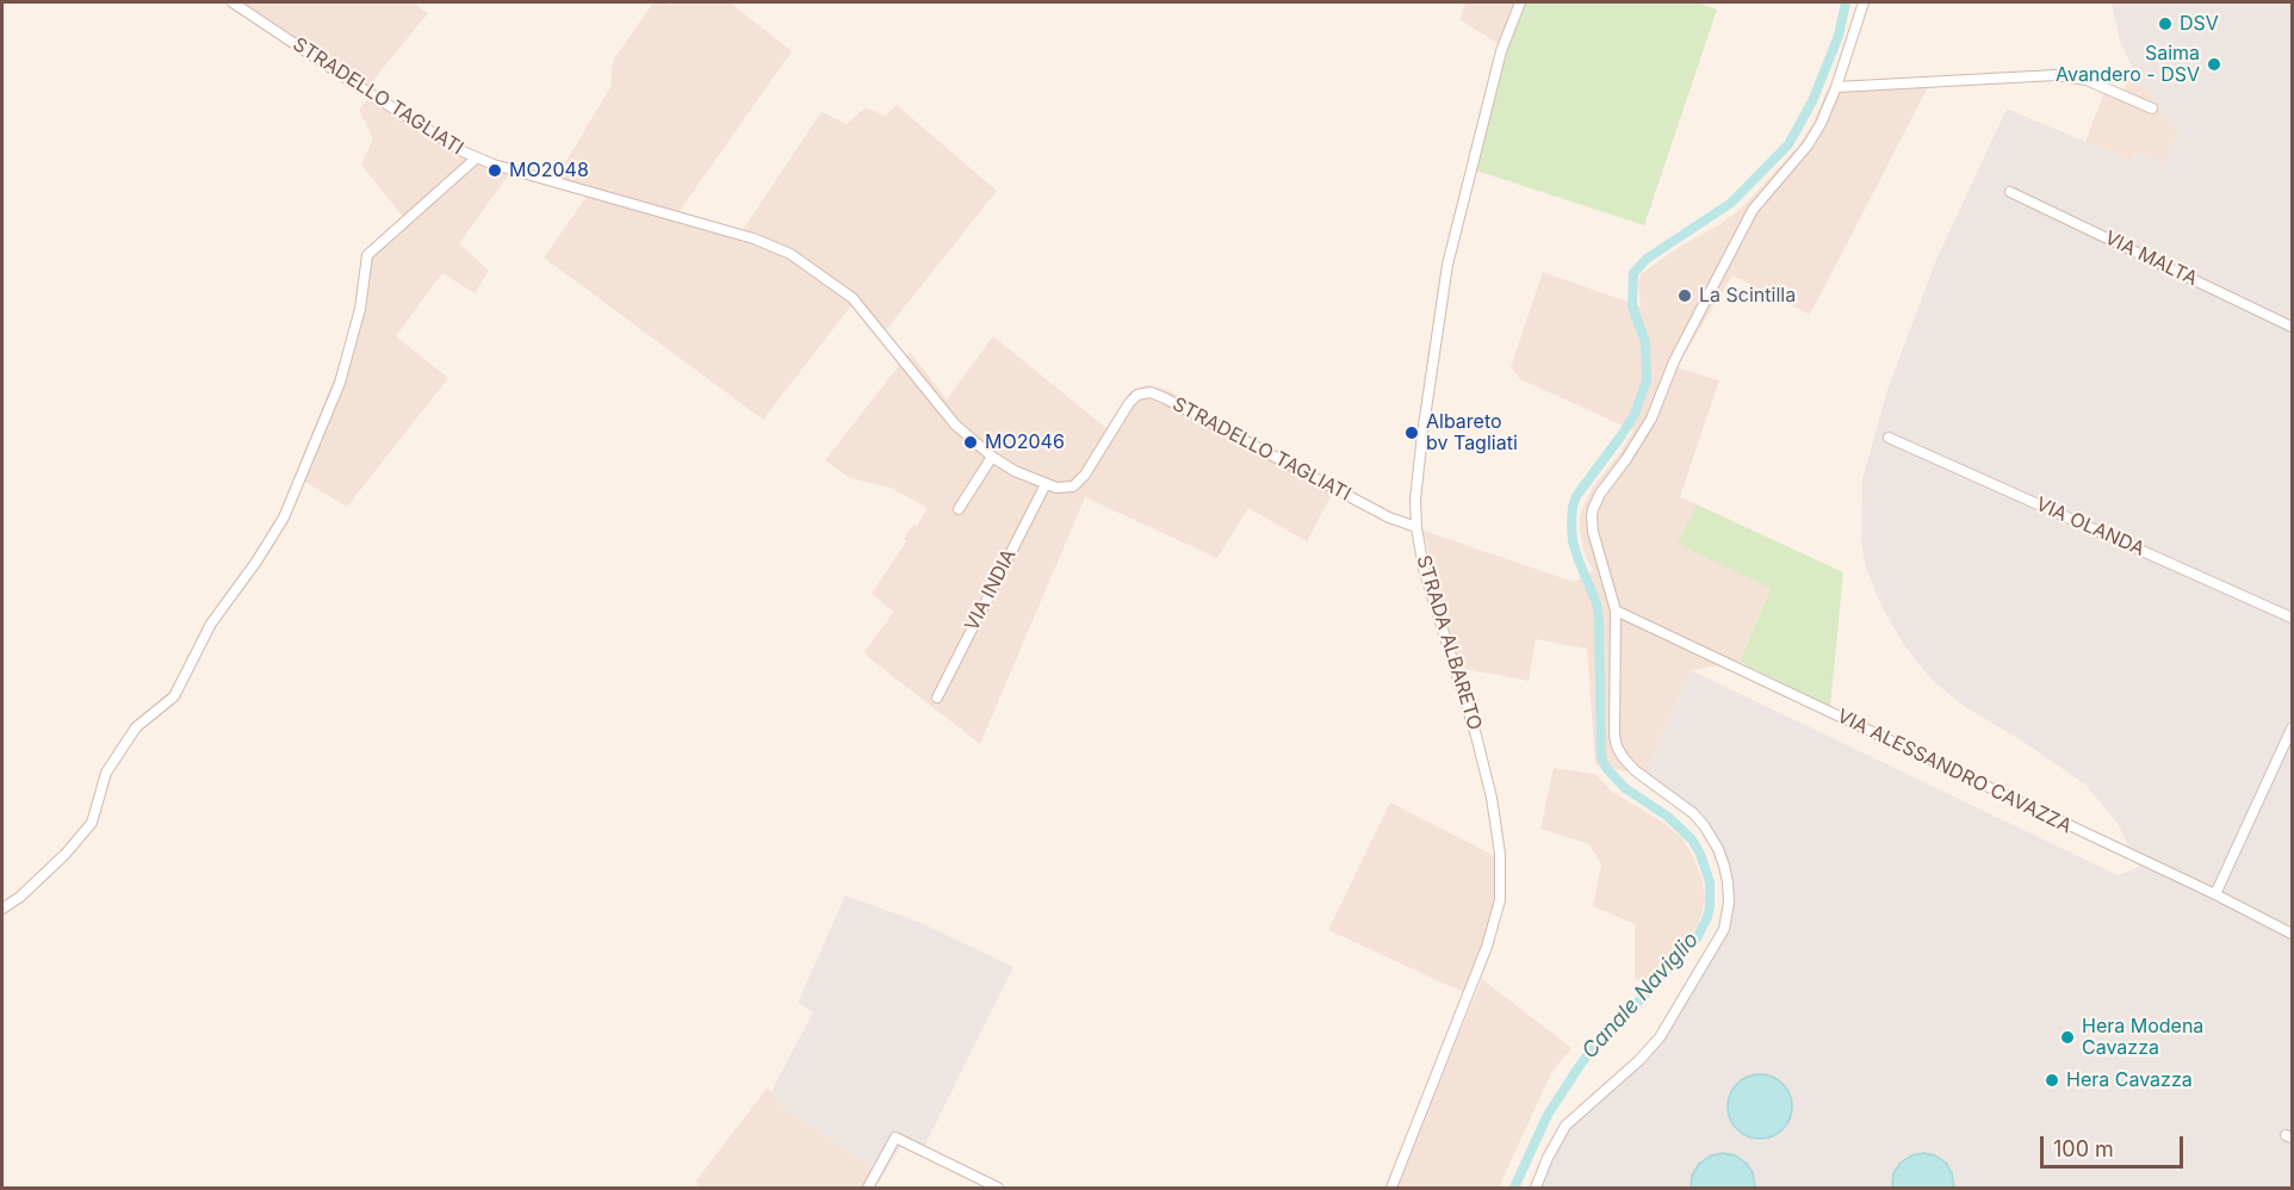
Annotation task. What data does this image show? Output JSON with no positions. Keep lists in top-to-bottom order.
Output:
{
  "streets": {
    "street": [
      "STRADELLO TAGLIATI",
      "VIA MALTA",
      "VIA OLANDA",
      "VIA INDIA",
      "STRADA ALBARETO",
      "VIA ALESSANDRO CAVAZZA"
    ]
  },
  "crossings": [
    ["STRADELLO TAGLIATI", "VIA INDIA"],
    ["STRADELLO TAGLIATI", "STRADA ALBARETO"]
  ],
  "water": ["Canale Naviglio"],
  "places": [
    "DSV",
    "Saima Avandero - DSV",
    "MO2048",
    "La Scintilla",
    "Albareto bv Tagliati",
    "MO2046",
    "Hera Modena Cavazza",
    "Hera Cavazza"
  ],
  "scale_bar": "100 m"
}
